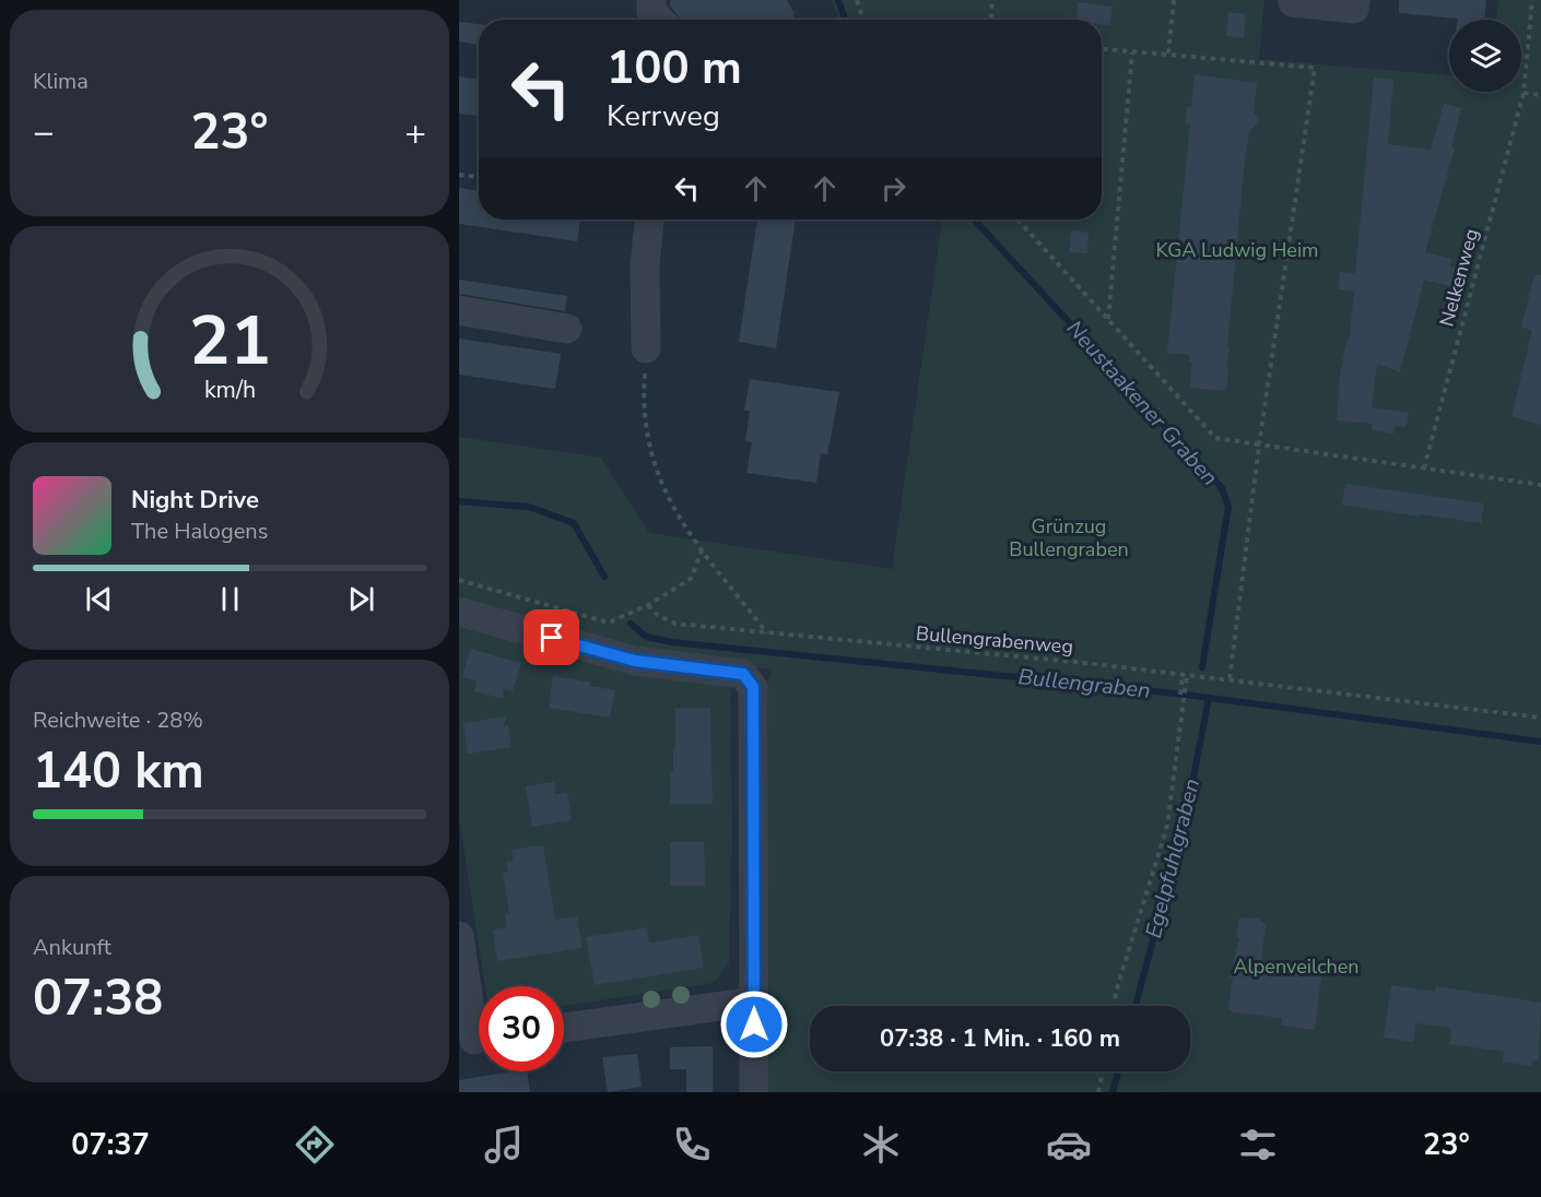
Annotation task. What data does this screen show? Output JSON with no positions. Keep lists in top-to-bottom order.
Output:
{
  "streets": {
    "path": ["Nelkenweg", "Bullengrabenweg"]
  },
  "water": ["Neustaakener Graben", "Bullengraben", "Egelpfuhlgraben"],
  "parks": ["KGA Ludwig Heim", "Grünzug Bullengraben", "Alpenveilchen"],
  "page": {
    "tile": [
      "Klima",
      ["Reichweite · 28%", "140 km"],
      ["Ankunft", "07:38"]
    ],
    "turn": ["100 m", "Kerrweg"],
    "heat": ["−", "23°", "+"],
    "song": ["Night Drive", "The Halogens"],
    "limit": "30",
    "trip": "07:38 · 1 Min. · 160 m",
    "tabs": ["07:37", "23°"],
    "gauge": ["21", "km/h"]
  }
}
